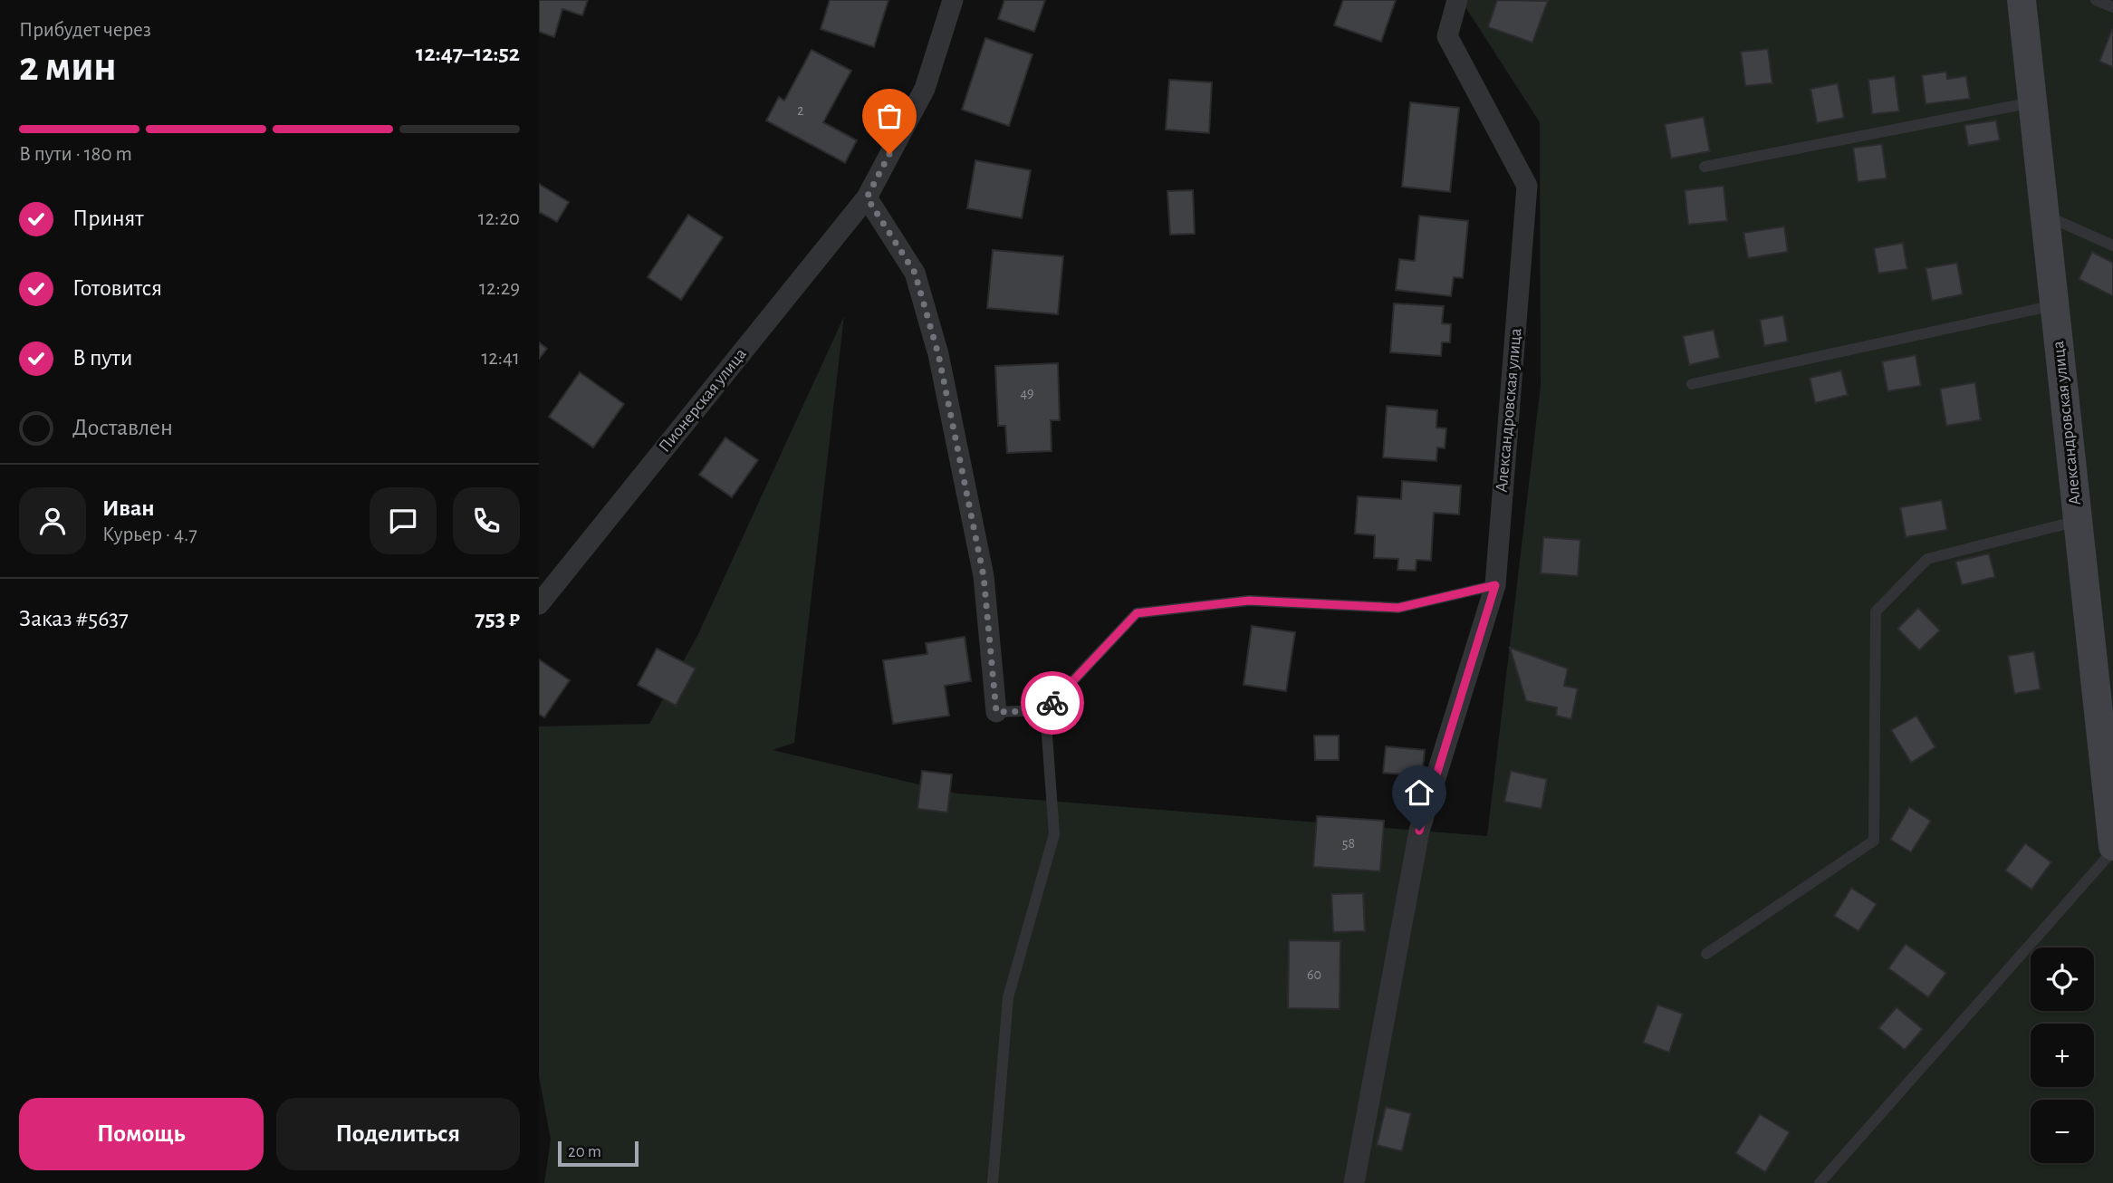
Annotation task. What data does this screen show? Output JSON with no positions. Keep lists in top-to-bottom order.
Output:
{
  "streets": {
    "street": ["Пионерская улица", "Александровская улица"]
  },
  "house_numbers": [
    "2",
    "49",
    "58",
    "60"
  ],
  "scale_bar": "20 m",
  "page": {
    "heading": ["2 мин", "Прибудет через", "12:47–12:52"],
    "panel": [
      "Иван",
      "Курьер · 4.7",
      "Заказ #5637",
      "753 ₽"
    ],
    "bar": "В пути · 180 m",
    "list": [
      ["Принят", "12:20"],
      ["Готовится", "12:29"],
      ["В пути", "12:41"],
      "Доставлен"
    ],
    "map_buttons": ["+", "−"],
    "buttons": ["Помощь", "Поделиться"],
    "scale": "20 m"
  }
}
